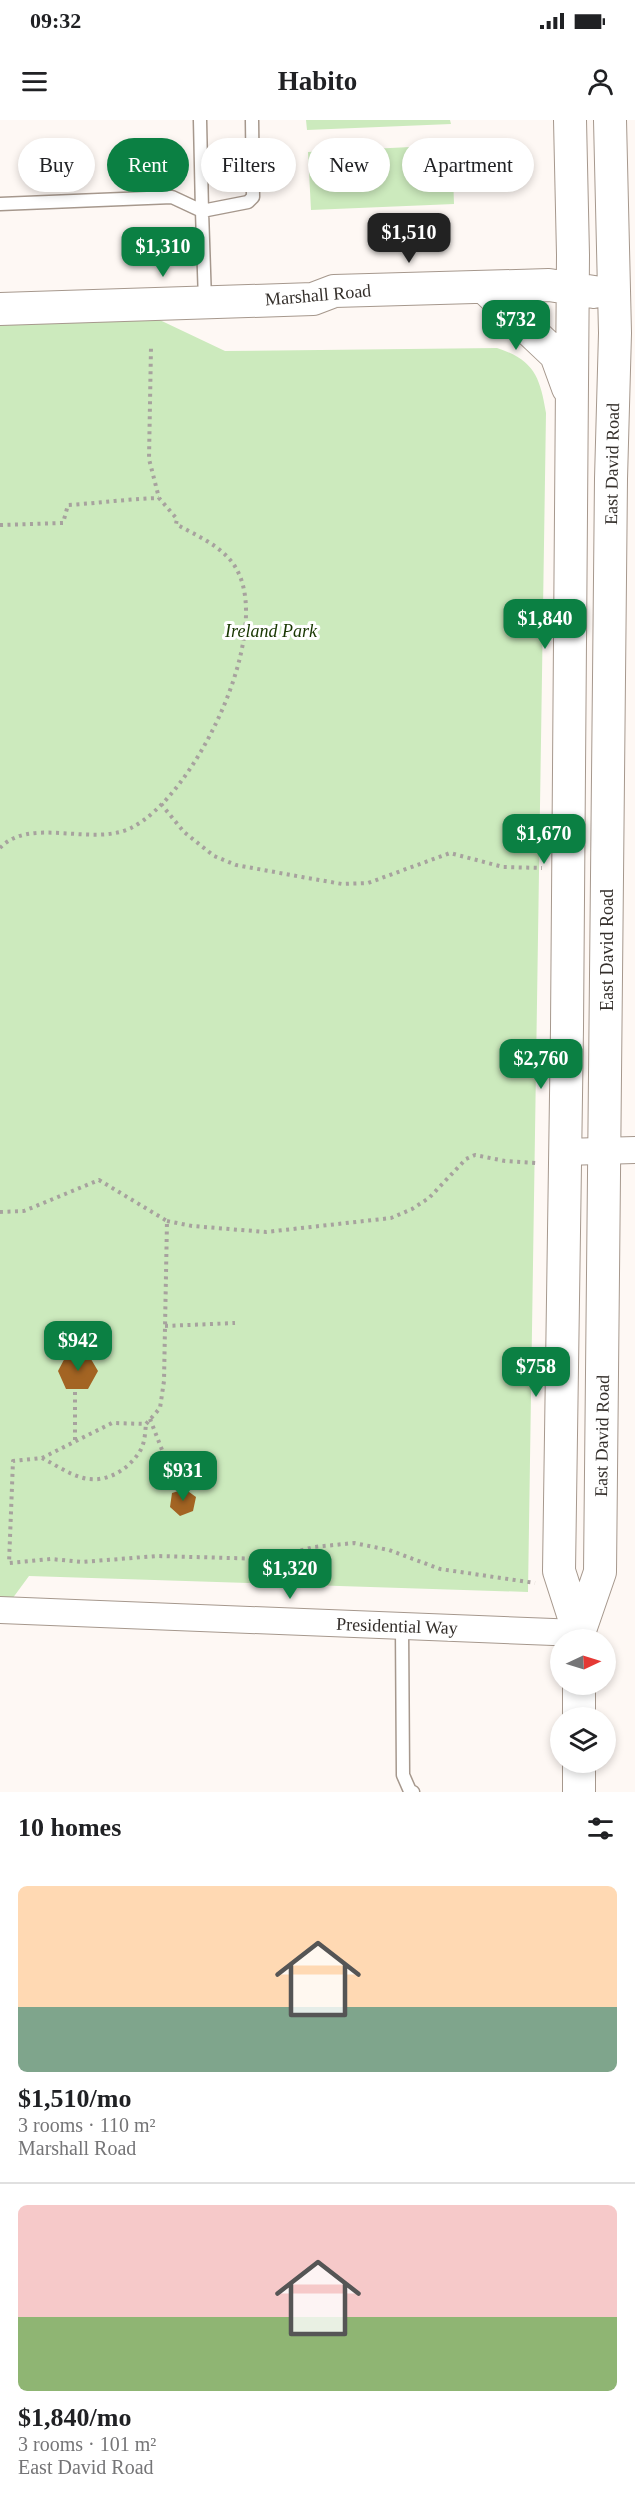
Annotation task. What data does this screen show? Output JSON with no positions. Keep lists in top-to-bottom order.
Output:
{
  "streets": {
    "street": ["Marshall Road", "East David Road", "Presidential Way"]
  },
  "crossings": [
    ["Marshall Road", "East David Road"]
  ],
  "parks": ["Ireland Park"],
  "north": "right",
  "page": {
    "status": "09:32",
    "header": "Habito",
    "chip": [
      "Buy",
      "Rent",
      "Filters",
      "New",
      "Apartment"
    ],
    "price": [
      "$1,510",
      "$1,310",
      "$732",
      "$1,840",
      "$1,670",
      "$2,760",
      "$942",
      "$758",
      "$931",
      "$1,320"
    ],
    "heading": "10 homes",
    "list": [
      {
        "name": "$1,510/mo",
        "note": "3 rooms · 110 m² · Marshall Road"
      },
      {
        "name": "$1,840/mo",
        "note": "3 rooms · 101 m² · East David Road"
      }
    ]
  }
}
